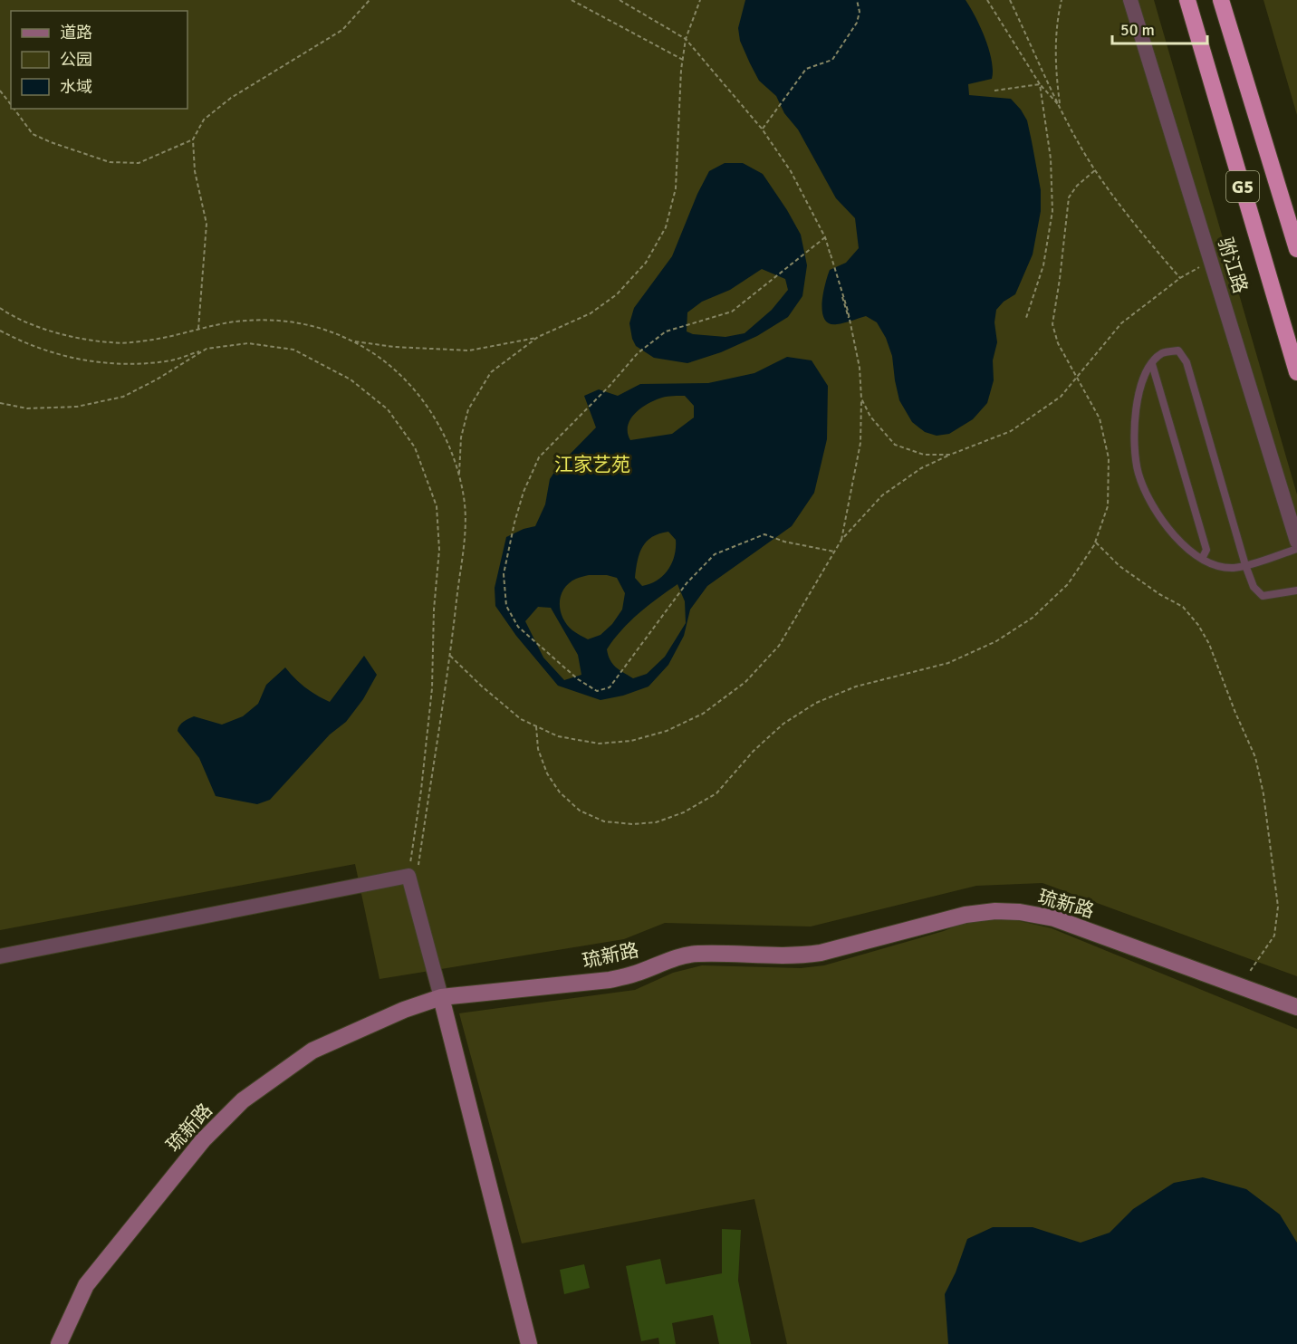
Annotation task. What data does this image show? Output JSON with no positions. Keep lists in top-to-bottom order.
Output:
{
  "streets": {
    "highway": ["G5"],
    "street": ["驸江路", "琉新路"]
  },
  "parks": ["江家艺苑"],
  "legend": ["道路", "公园", "水域"],
  "scale_bar": "50 m"
}
